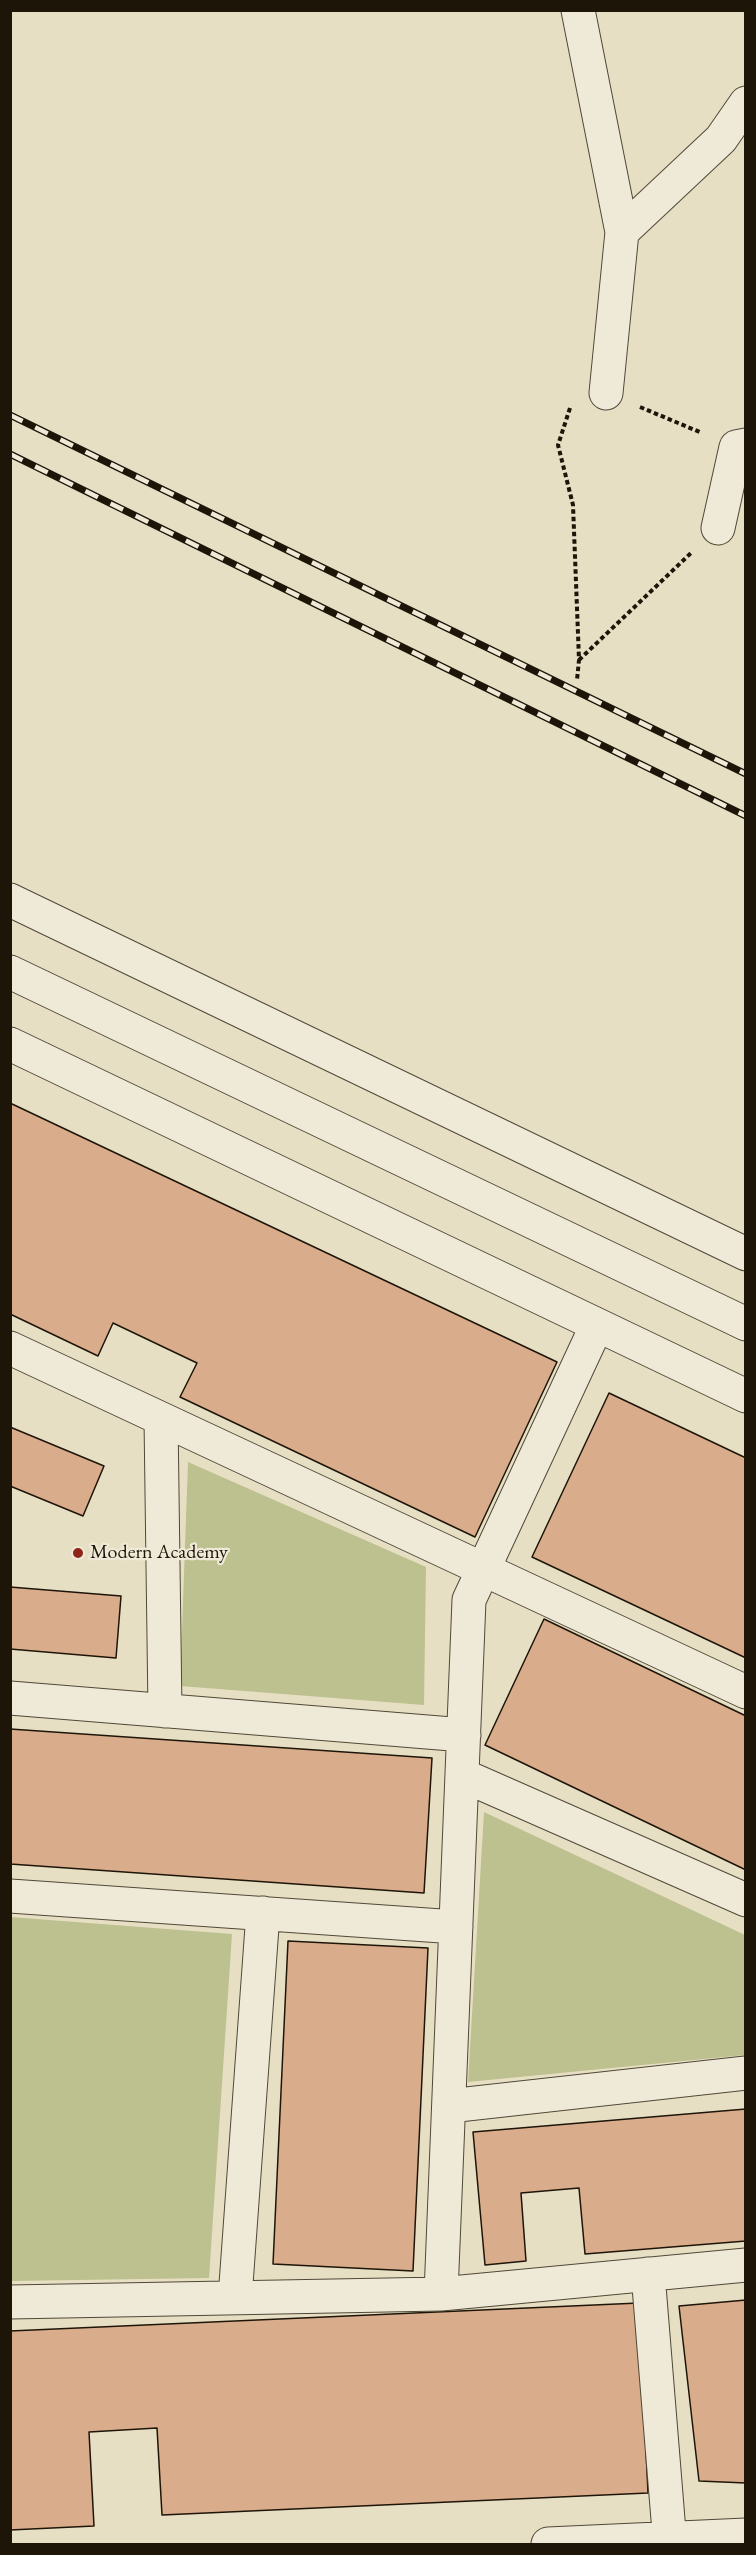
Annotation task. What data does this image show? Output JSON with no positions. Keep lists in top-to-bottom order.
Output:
{
  "places": ["Modern Academy"]
}
